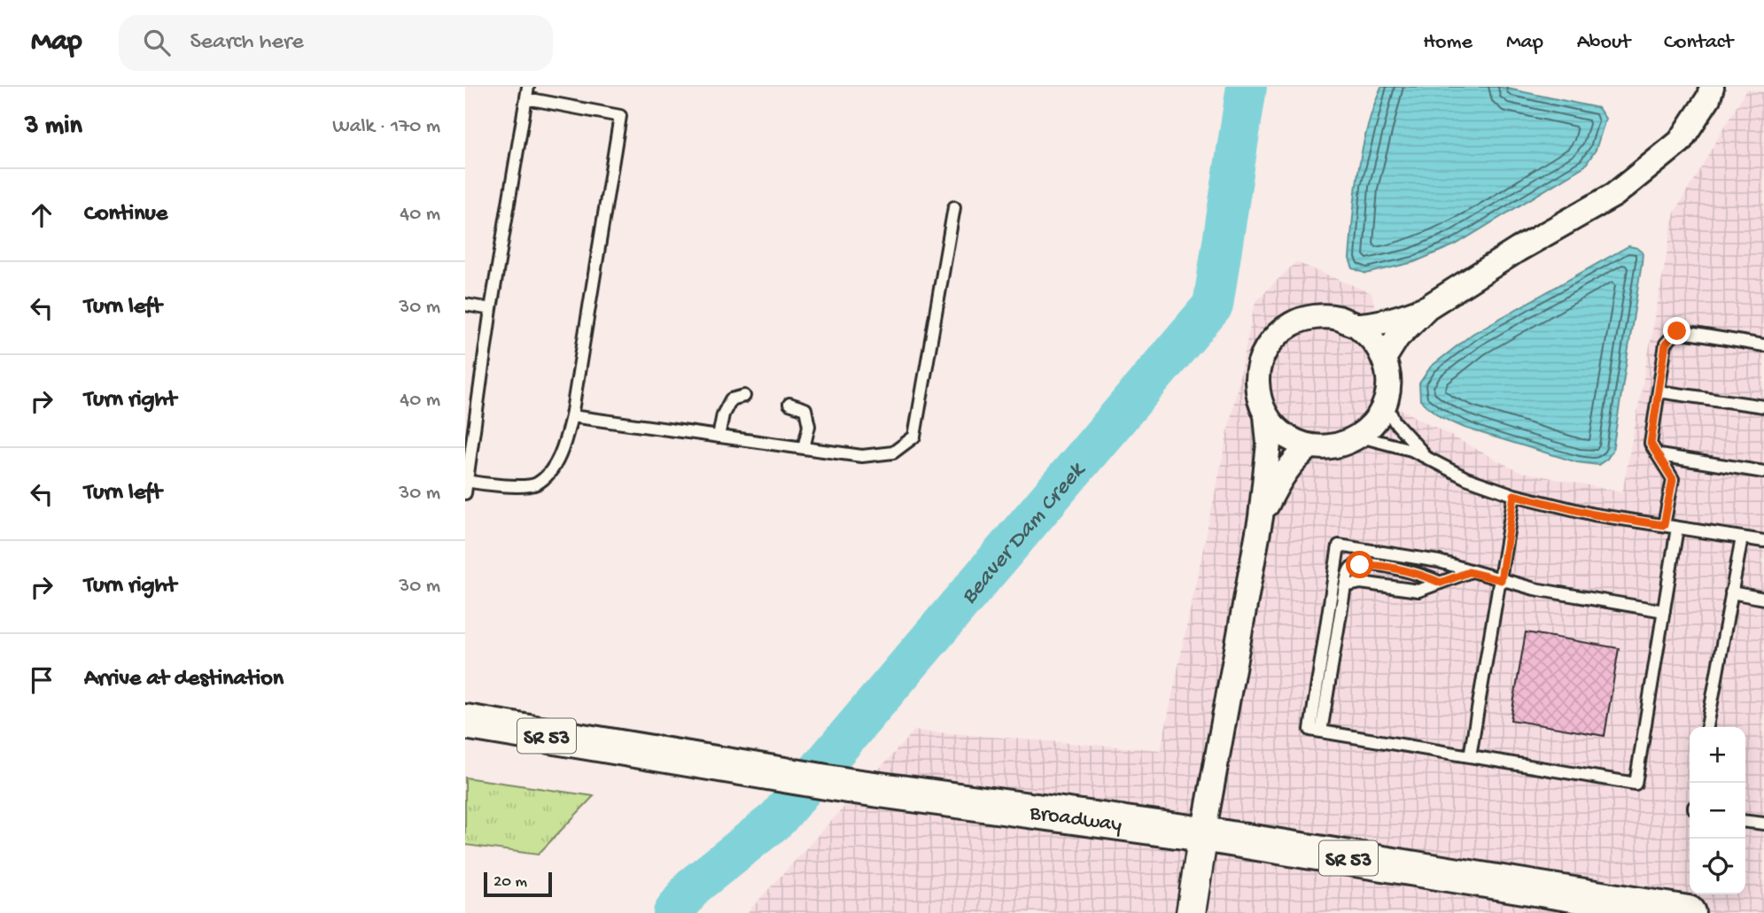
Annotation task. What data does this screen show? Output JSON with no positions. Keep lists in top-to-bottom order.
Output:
{
  "streets": {
    "main road": ["SR 53", "Broadway"]
  },
  "water": ["Beaver Dam Creek"],
  "scale_bar": "20 m",
  "page": {
    "header": "Map",
    "search": "Search here",
    "nav": [
      "Home",
      "Map",
      "About",
      "Contact"
    ],
    "heading": ["3 min", "Walk · 170 m"],
    "list": [
      ["Continue", "40 m"],
      ["Turn left", "30 m"],
      ["Turn right", "40 m"],
      ["Turn left", "30 m"],
      ["Turn right", "30 m"],
      "Arrive at destination"
    ],
    "map_buttons": ["+", "−"],
    "scale": "20 m"
  }
}
